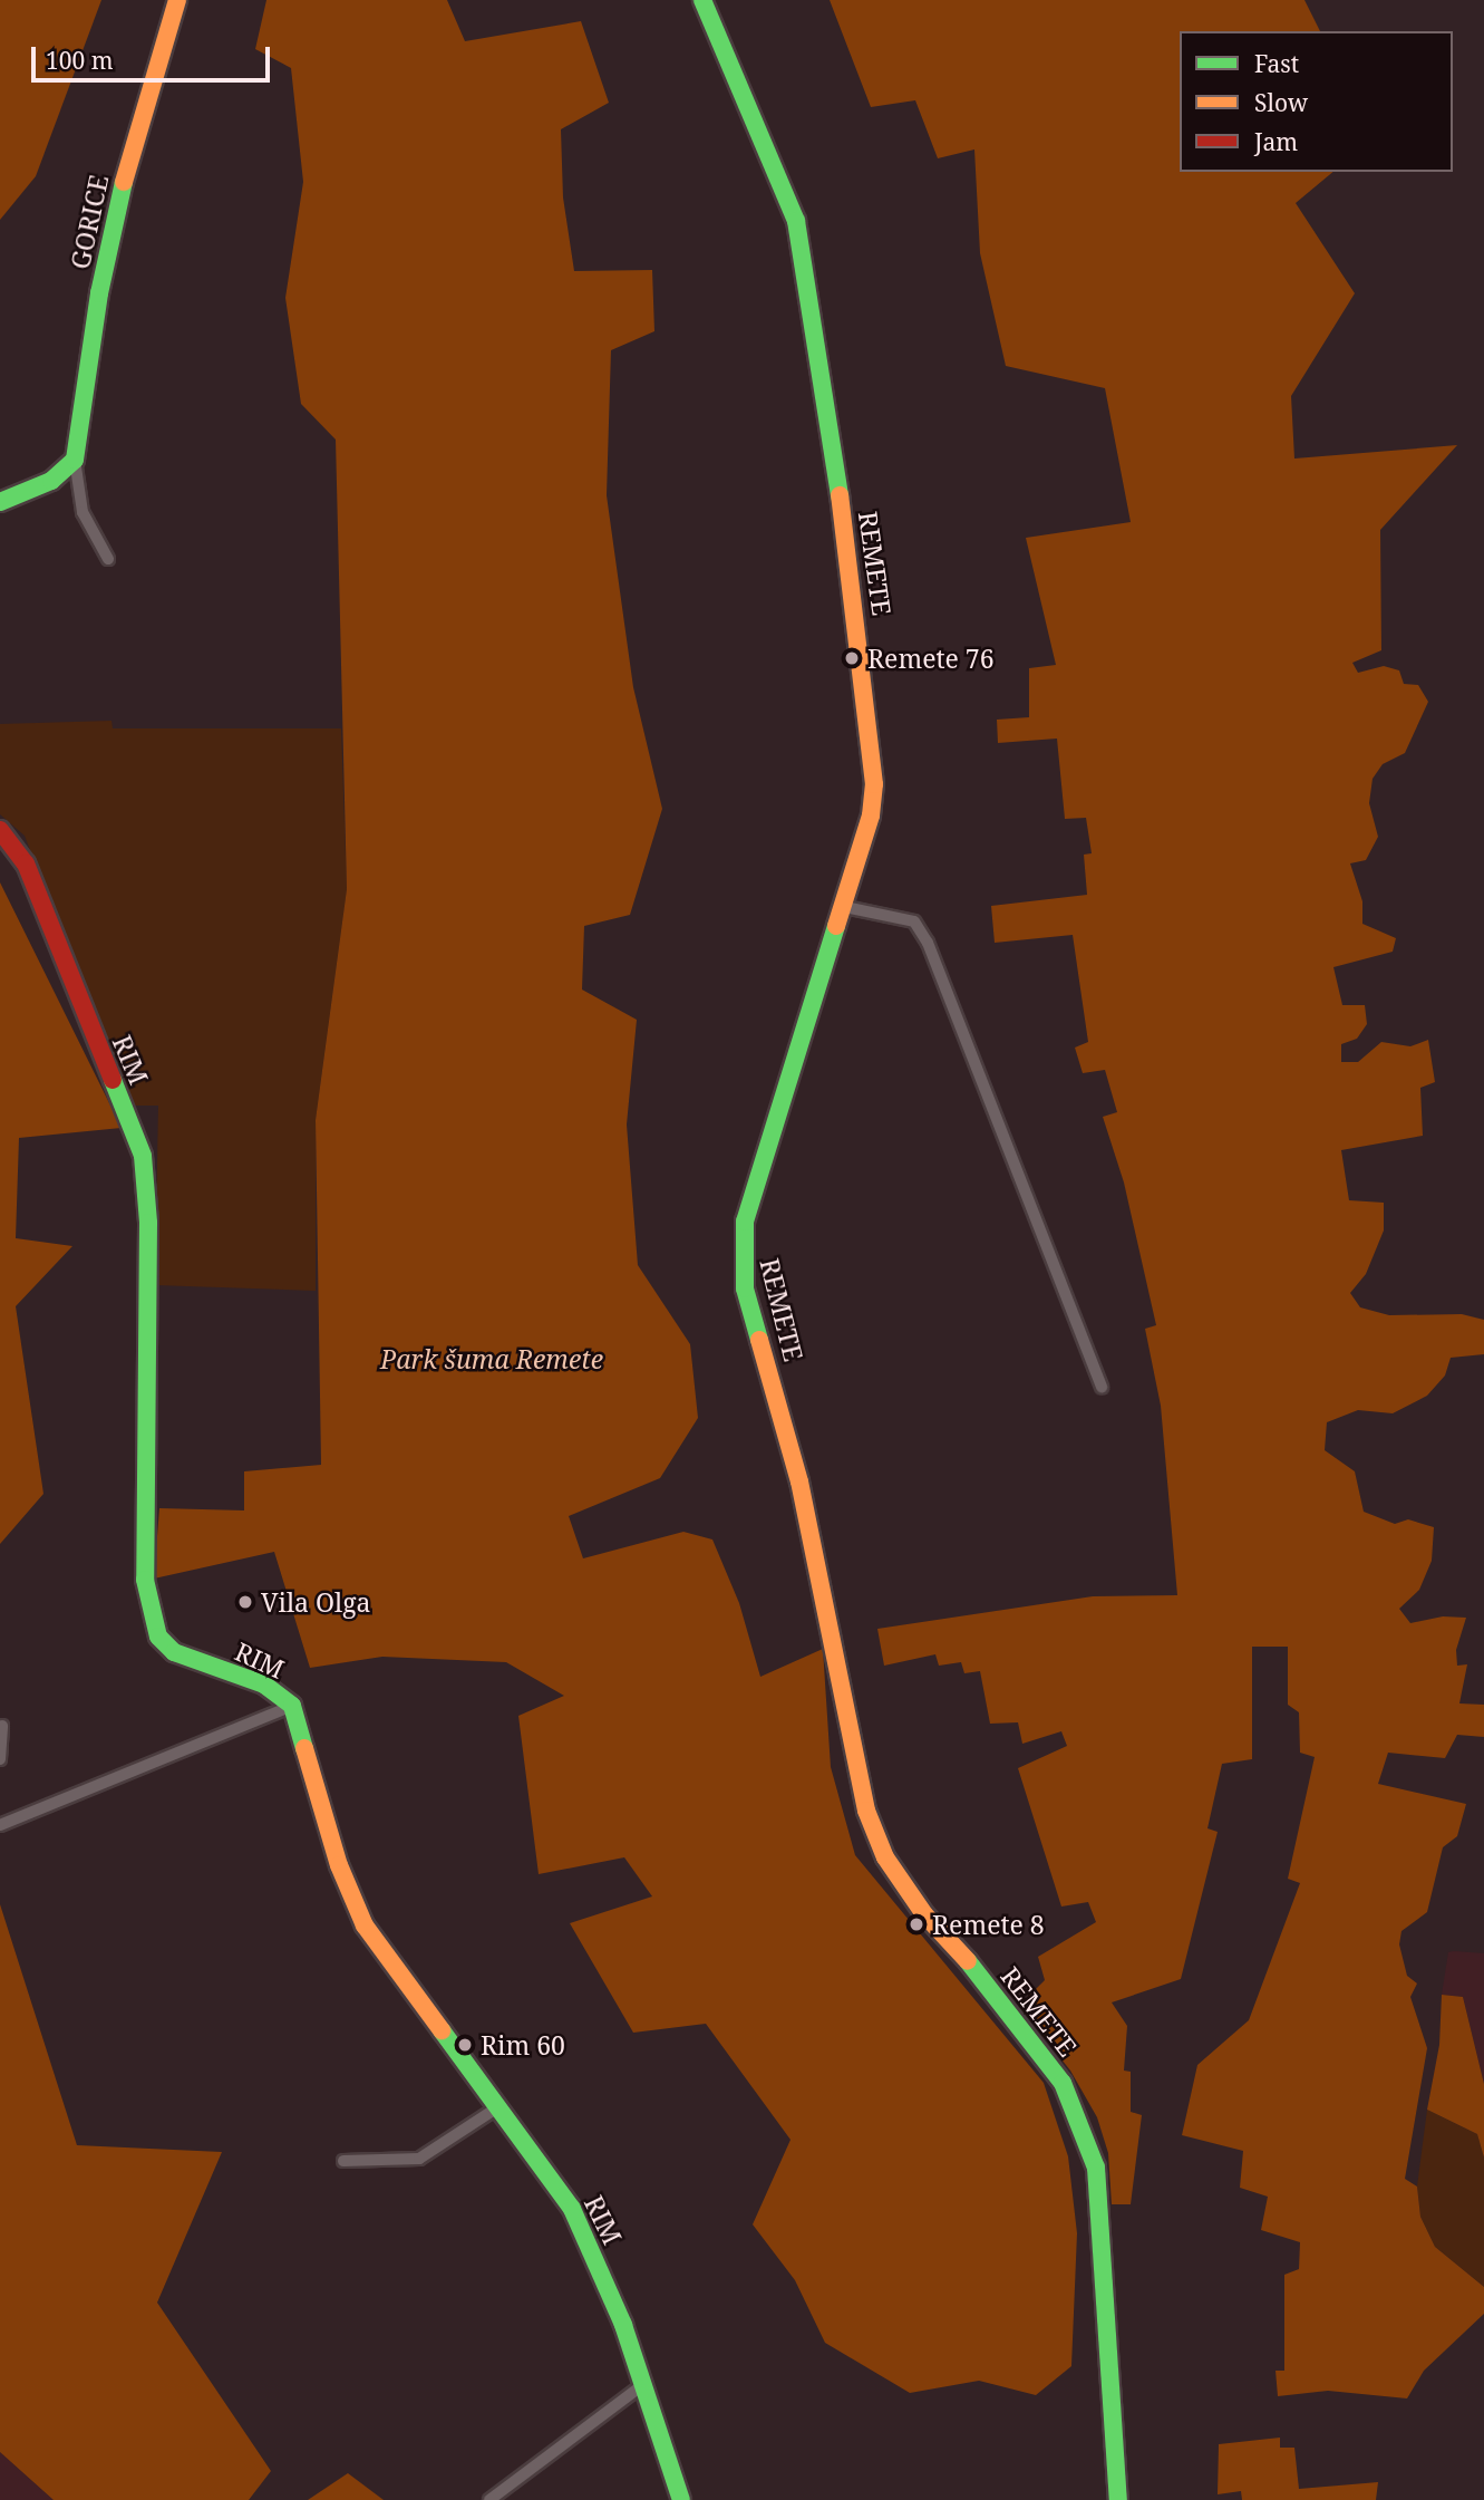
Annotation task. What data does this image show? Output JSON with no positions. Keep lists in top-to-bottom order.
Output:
{
  "streets": {
    "street": ["GORICE", "REMETE", "RIM"]
  },
  "parks": ["Park šuma Remete"],
  "places": [
    "Remete 76",
    "Vila Olga",
    "Remete 8",
    "Rim 60"
  ],
  "legend": ["Fast", "Slow", "Jam"],
  "scale_bar": "100 m"
}
